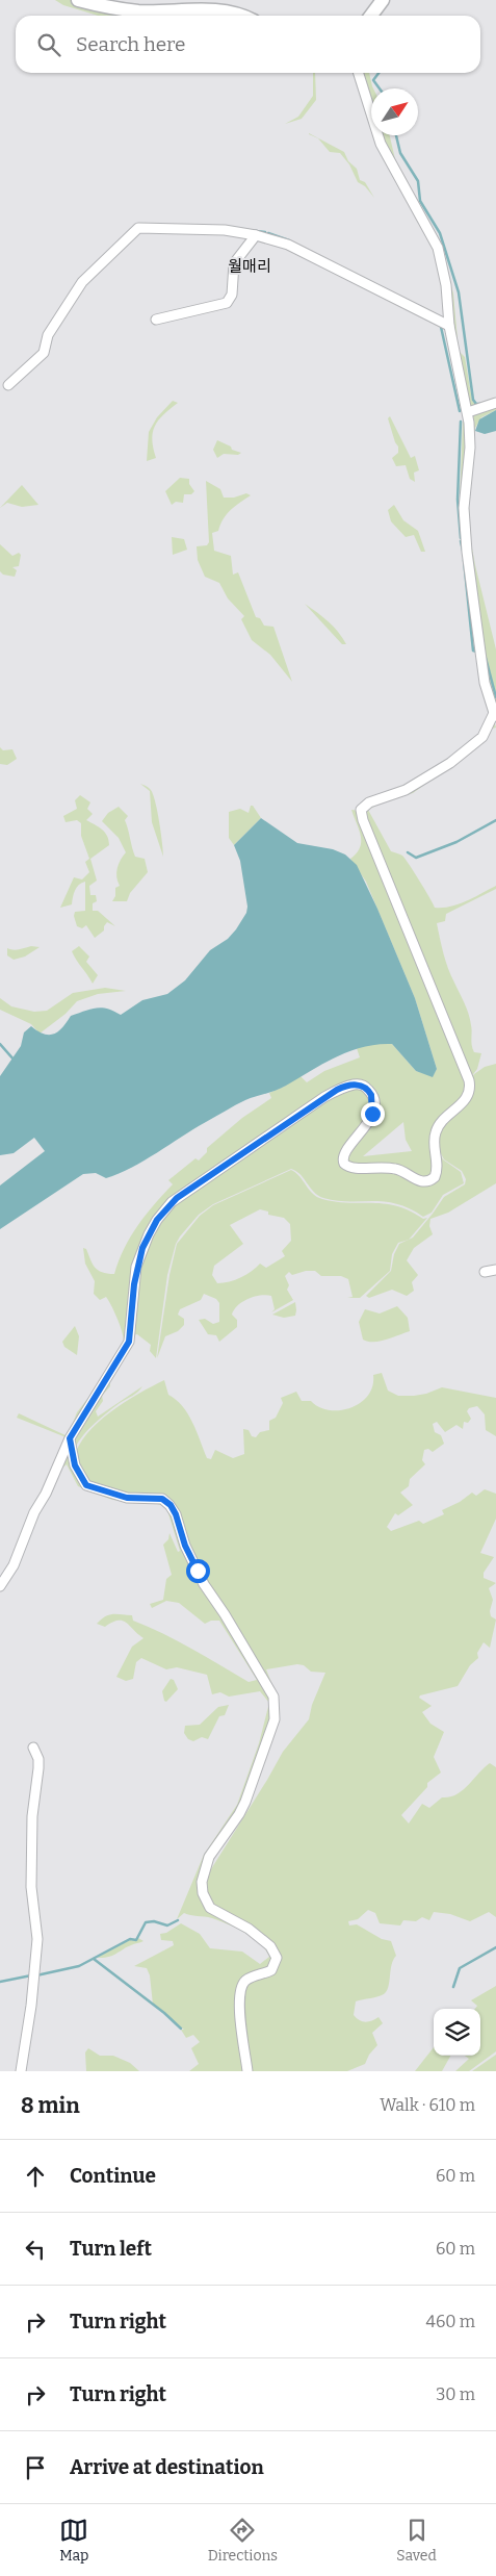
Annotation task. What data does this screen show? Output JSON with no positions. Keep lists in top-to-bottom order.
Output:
{
  "districts": ["월매리"],
  "north": "top right",
  "page": {
    "search": "Search here",
    "heading": ["8 min", "Walk · 610 m"],
    "list": [
      ["Continue", "60 m"],
      ["Turn left", "60 m"],
      ["Turn right", "460 m"],
      ["Turn right", "30 m"],
      "Arrive at destination"
    ],
    "nav": ["Map", "Directions", "Saved"]
  }
}
